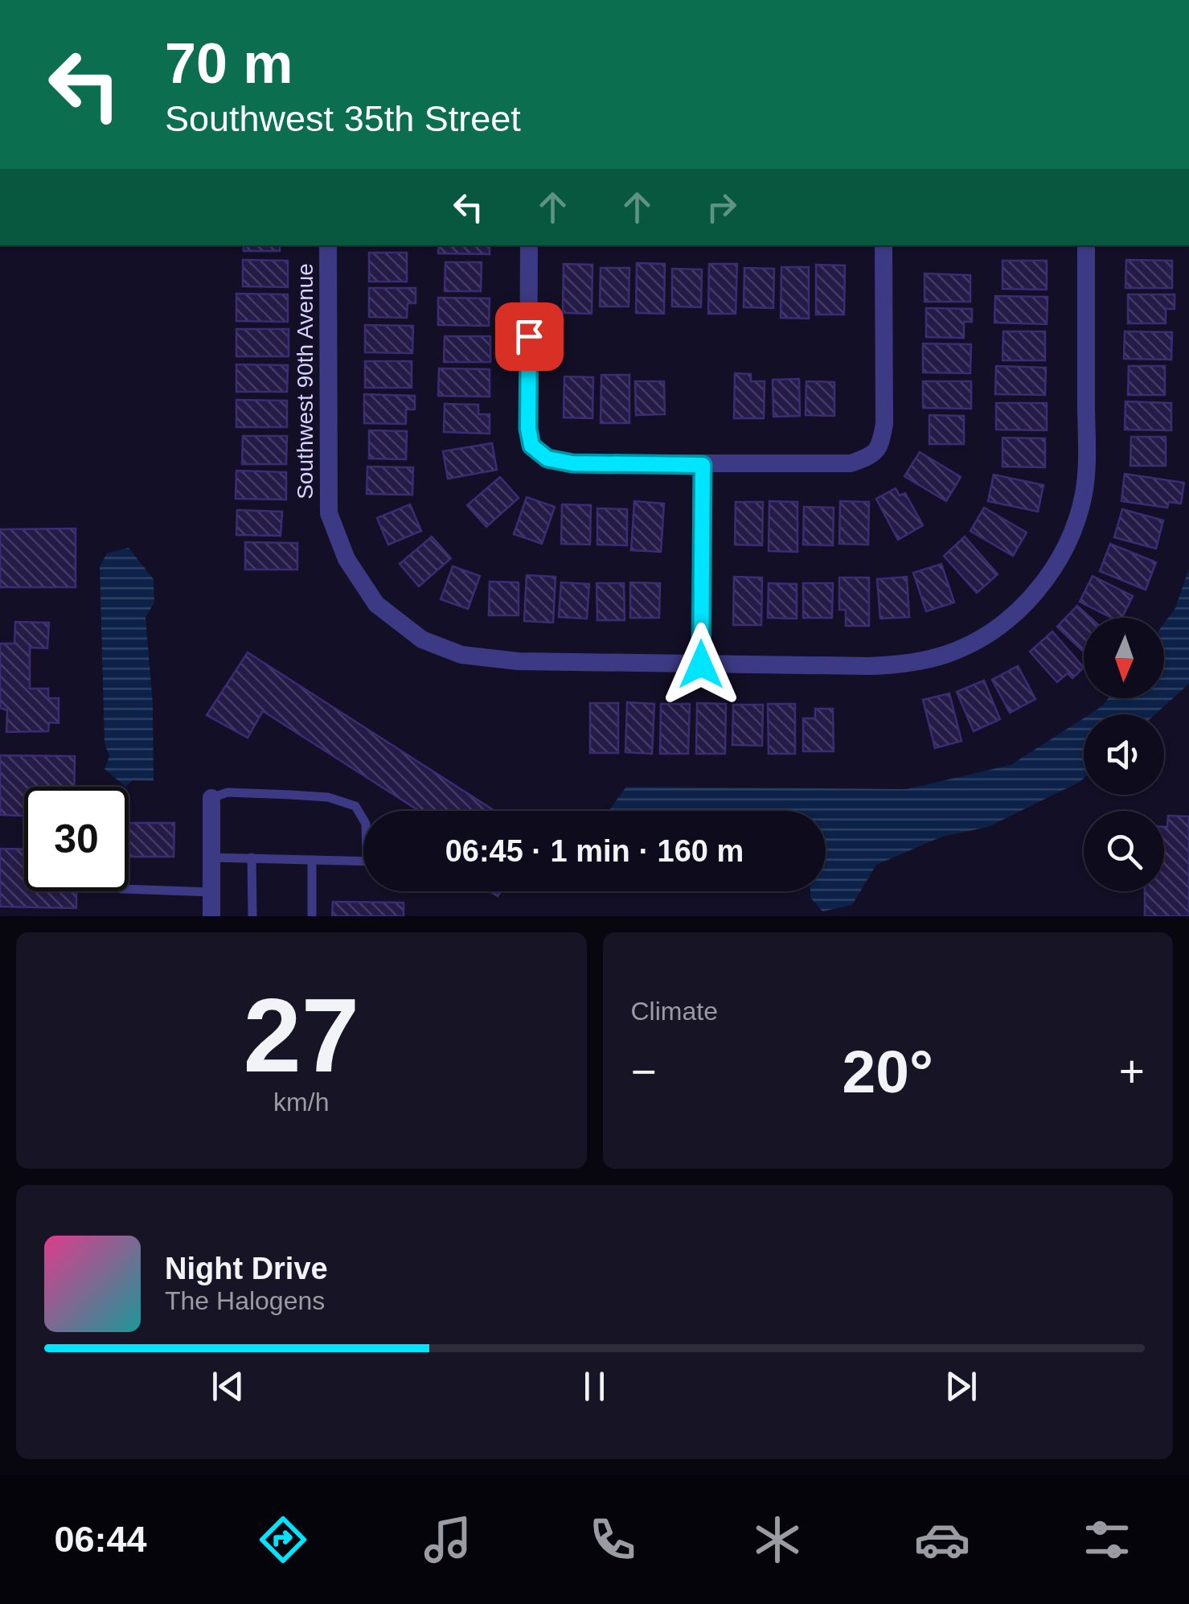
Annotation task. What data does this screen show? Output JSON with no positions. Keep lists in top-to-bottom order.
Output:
{
  "streets": {
    "street": ["Southwest 90th Avenue"]
  },
  "north": "bottom",
  "page": {
    "turn": ["70 m", "Southwest 35th Street"],
    "limit": "30",
    "trip": "06:45 · 1 min · 160 m",
    "tile": [
      ["27", "km/h"],
      "Climate"
    ],
    "heat": ["−", "20°", "+"],
    "song": ["Night Drive", "The Halogens"],
    "tabs": "06:44"
  }
}
